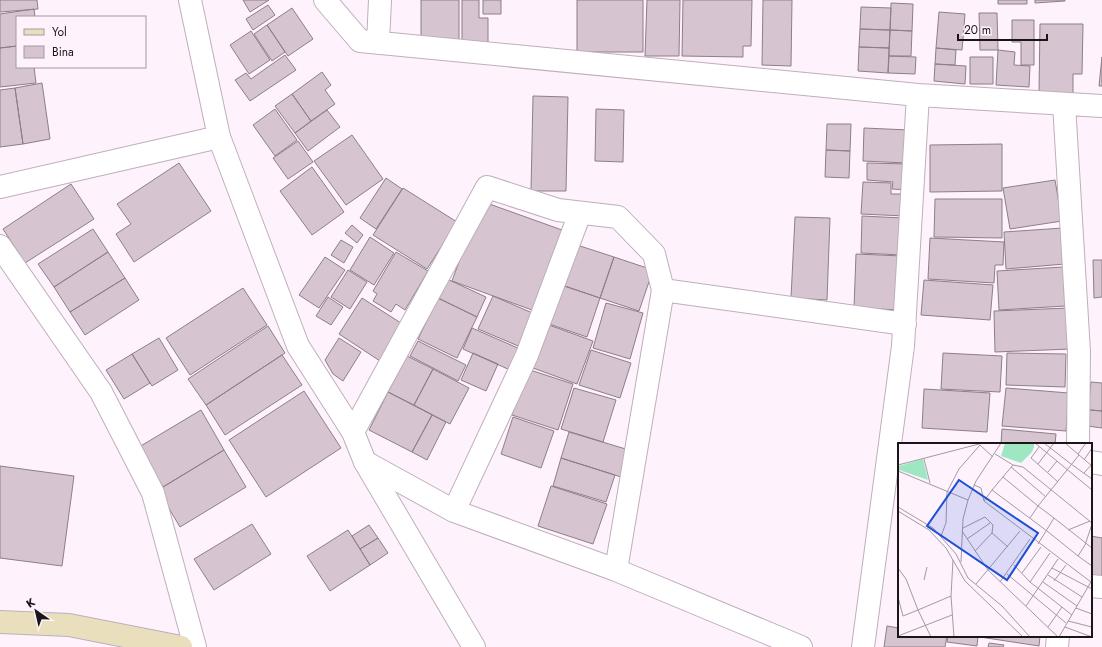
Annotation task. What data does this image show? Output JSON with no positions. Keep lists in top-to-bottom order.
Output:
{
  "legend": ["Yol", "Bina"],
  "scale_bar": "20 m",
  "north": "top left"
}
